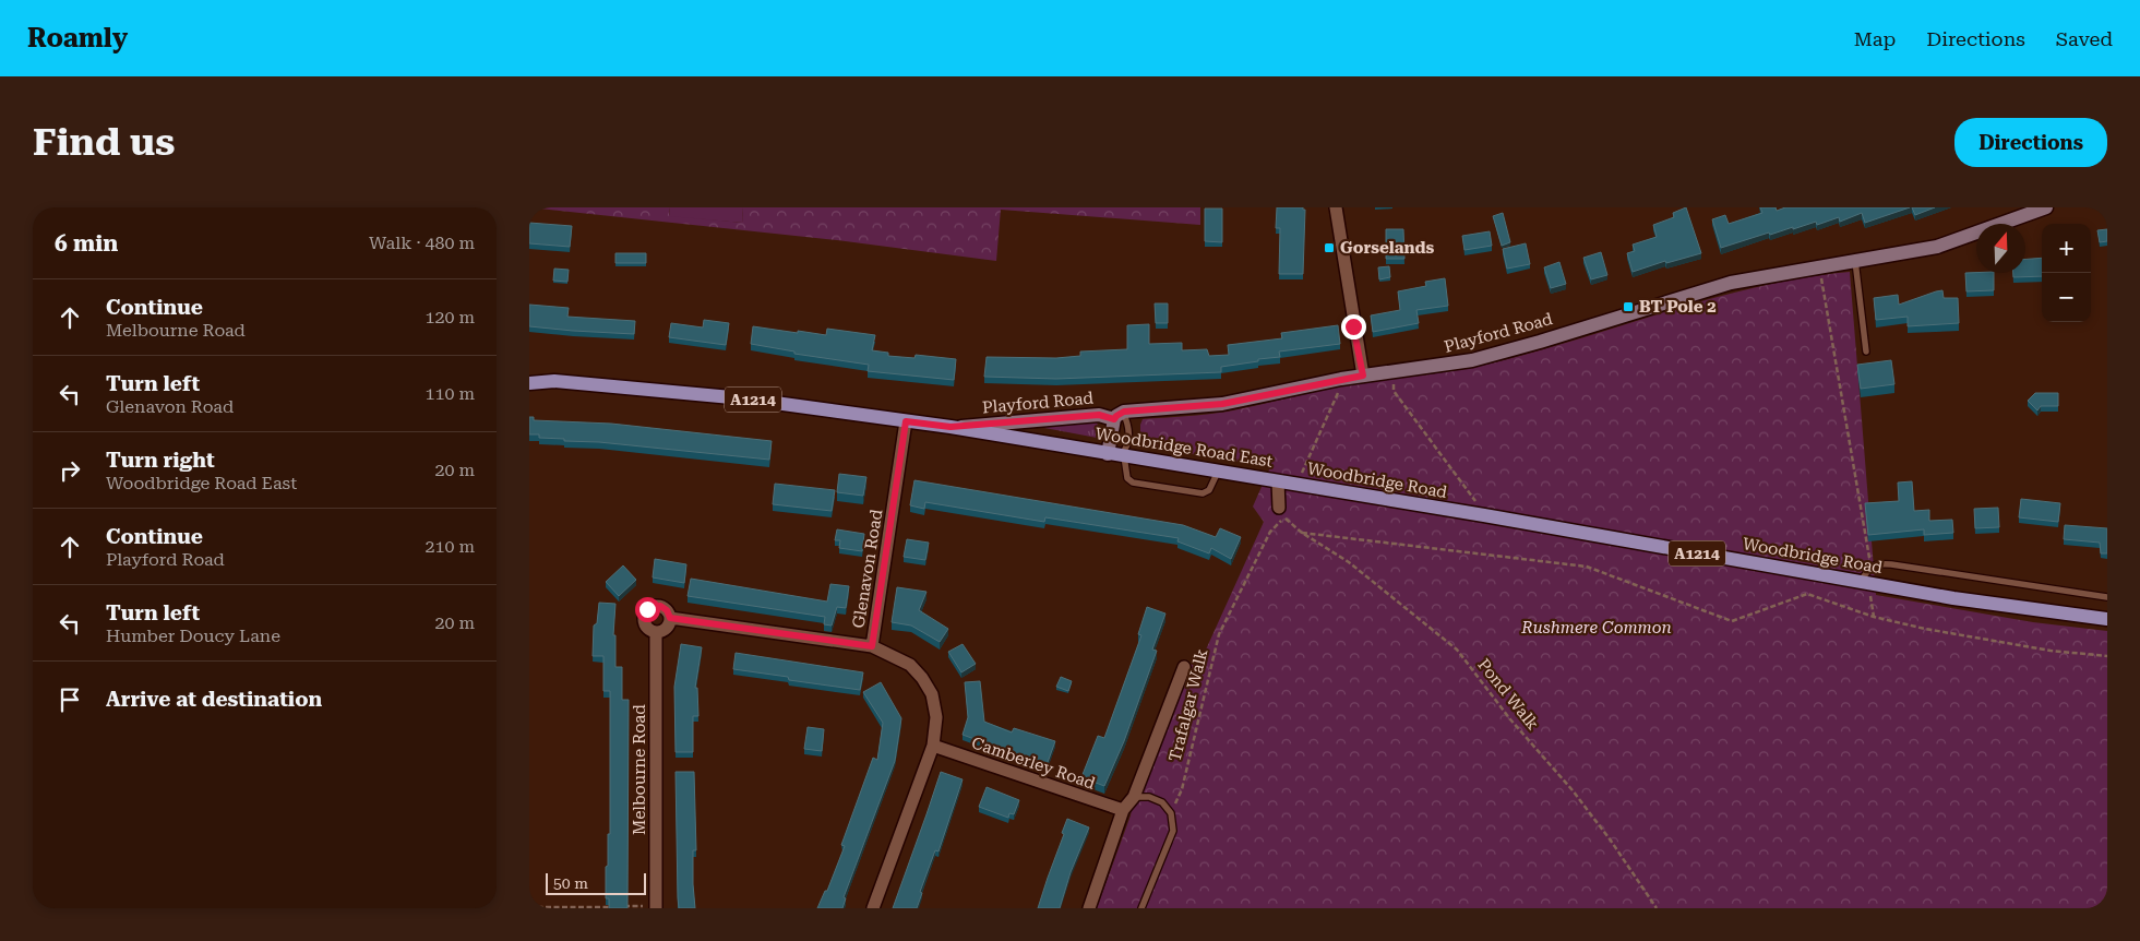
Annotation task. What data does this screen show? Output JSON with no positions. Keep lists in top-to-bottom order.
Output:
{
  "streets": {
    "main road": ["A1214", "Woodbridge Road East", "Woodbridge Road"],
    "street": [
      "Playford Road",
      "Glenavon Road",
      "Camberley Road",
      "Melbourne Road"
    ],
    "path": ["Pond Walk", "Trafalgar Walk"]
  },
  "crossings": [
    ["Playford Road", "Woodbridge Road East"],
    ["Woodbridge Road East", "Woodbridge Road"],
    ["Woodbridge Road East", "Glenavon Road"],
    ["Glenavon Road", "Camberley Road"],
    ["Glenavon Road", "Melbourne Road"]
  ],
  "parks": ["Rushmere Common"],
  "places": {
    "transit": ["Gorselands", "BT Pole 2"]
  },
  "scale_bar": "50 m",
  "north": "top",
  "page": {
    "header": "Roamly",
    "nav": ["Map", "Directions", "Saved"],
    "buttons": "Directions",
    "title": "Find us",
    "heading": ["6 min", "Walk · 480 m"],
    "map_buttons": ["+", "−"],
    "list": [
      ["Continue", "Melbourne Road", "120 m"],
      ["Turn left", "Glenavon Road", "110 m"],
      ["Turn right", "Woodbridge Road East", "20 m"],
      ["Continue", "Playford Road", "210 m"],
      ["Turn left", "Humber Doucy Lane", "20 m"],
      "Arrive at destination"
    ],
    "scale": "50 m"
  }
}
